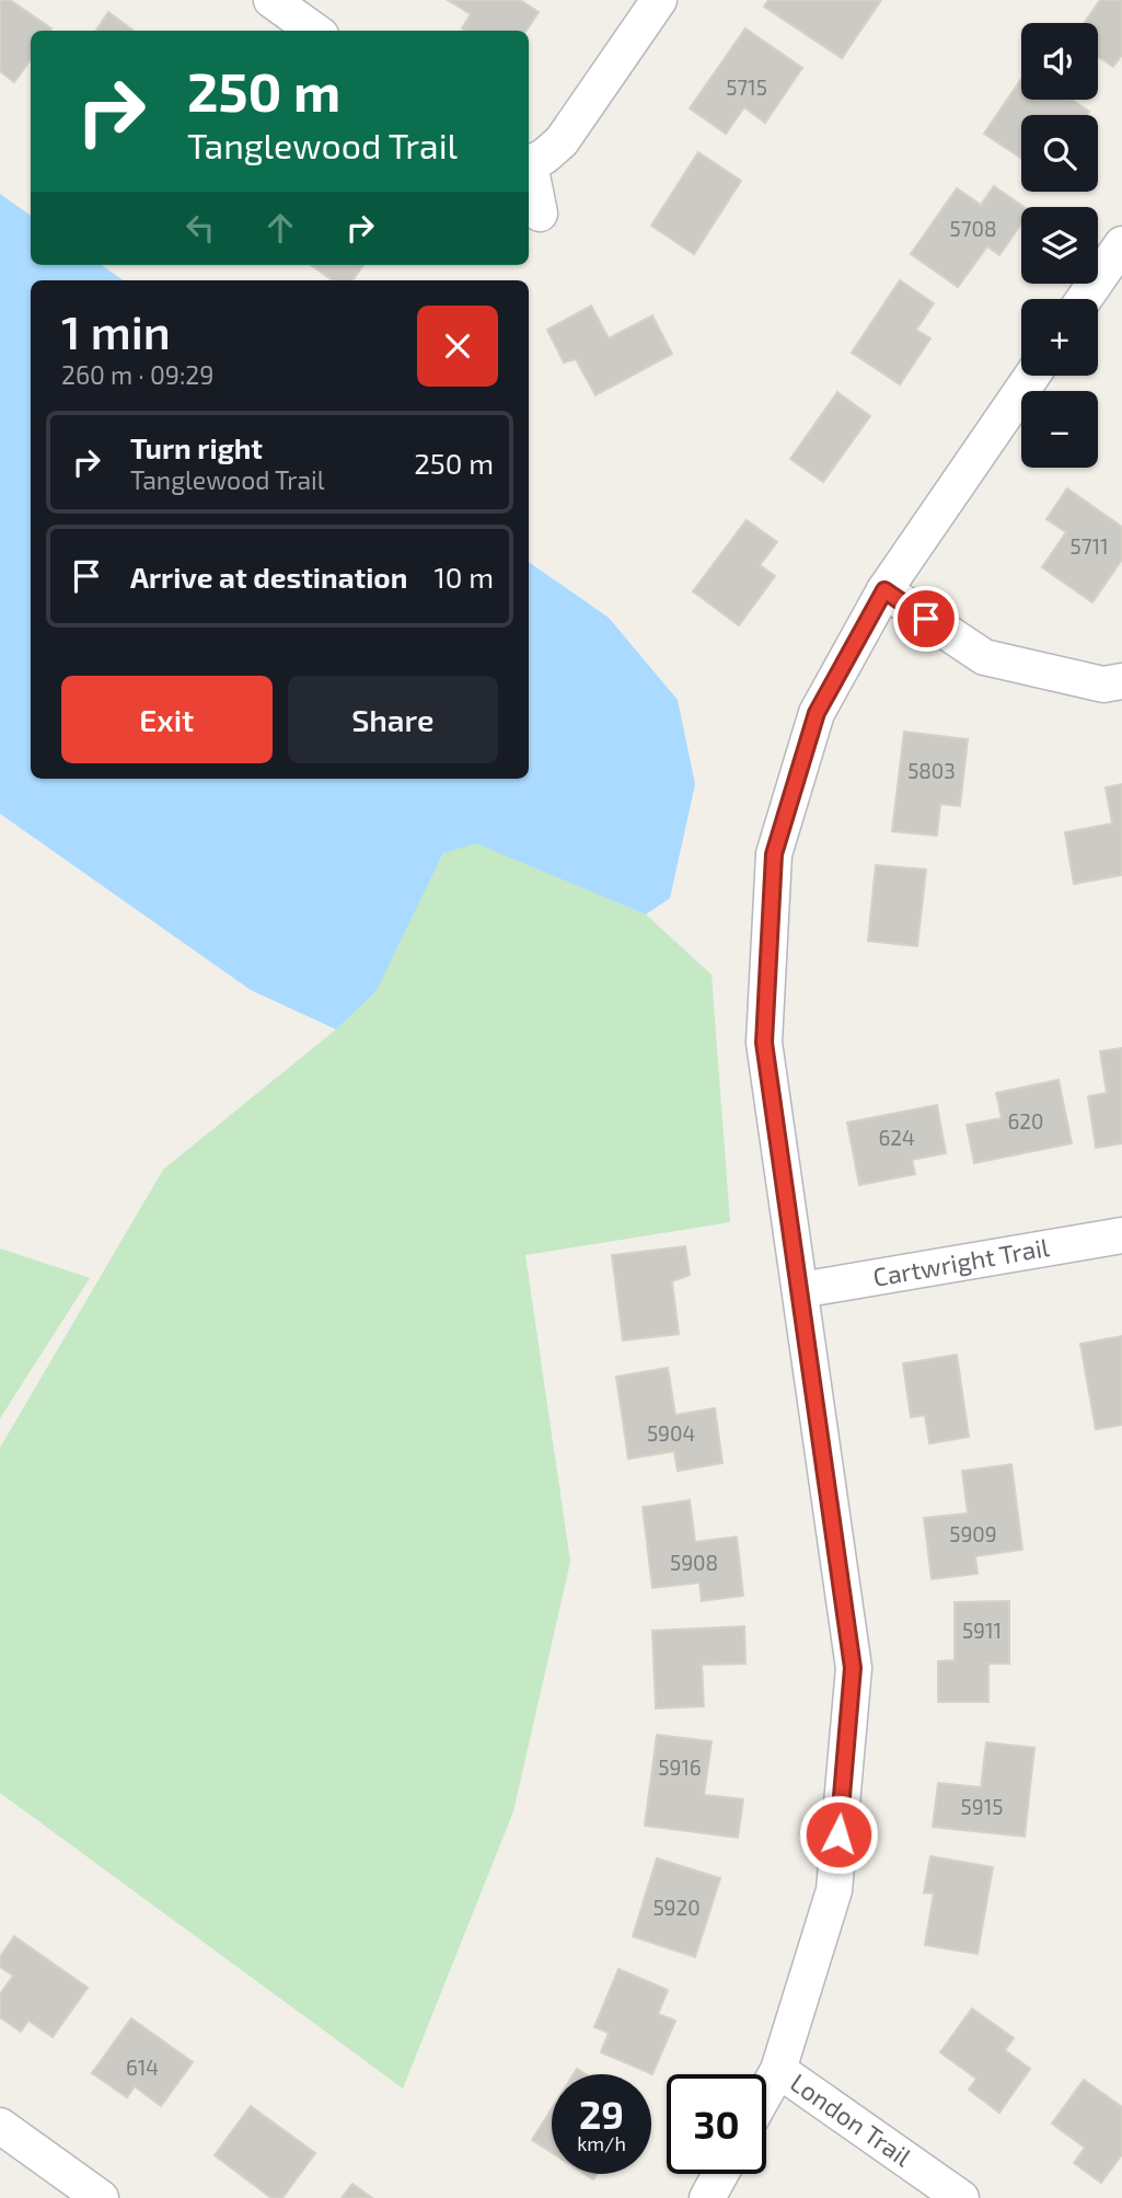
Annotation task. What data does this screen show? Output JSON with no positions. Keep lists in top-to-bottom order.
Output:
{
  "streets": {
    "street": ["Cartwright Trail", "London Trail"]
  },
  "house_numbers": [
    "5715",
    "5708",
    "5711",
    "5803",
    "620",
    "624",
    "5904",
    "5909",
    "5908",
    "5911",
    "5916",
    "5915",
    "5920",
    "614"
  ],
  "page": {
    "map_buttons": ["+", "−"],
    "turn": ["250 m", "Tanglewood Trail"],
    "heading": ["1 min", "260 m · 09:29"],
    "list": [
      {
        "name": "Turn right",
        "note": "Tanglewood Trail",
        "value": "250 m"
      },
      {
        "name": "Arrive at destination",
        "value": "10 m"
      }
    ],
    "buttons": ["Exit", "Share"],
    "speed": "29 km/h",
    "limit": "30"
  }
}
